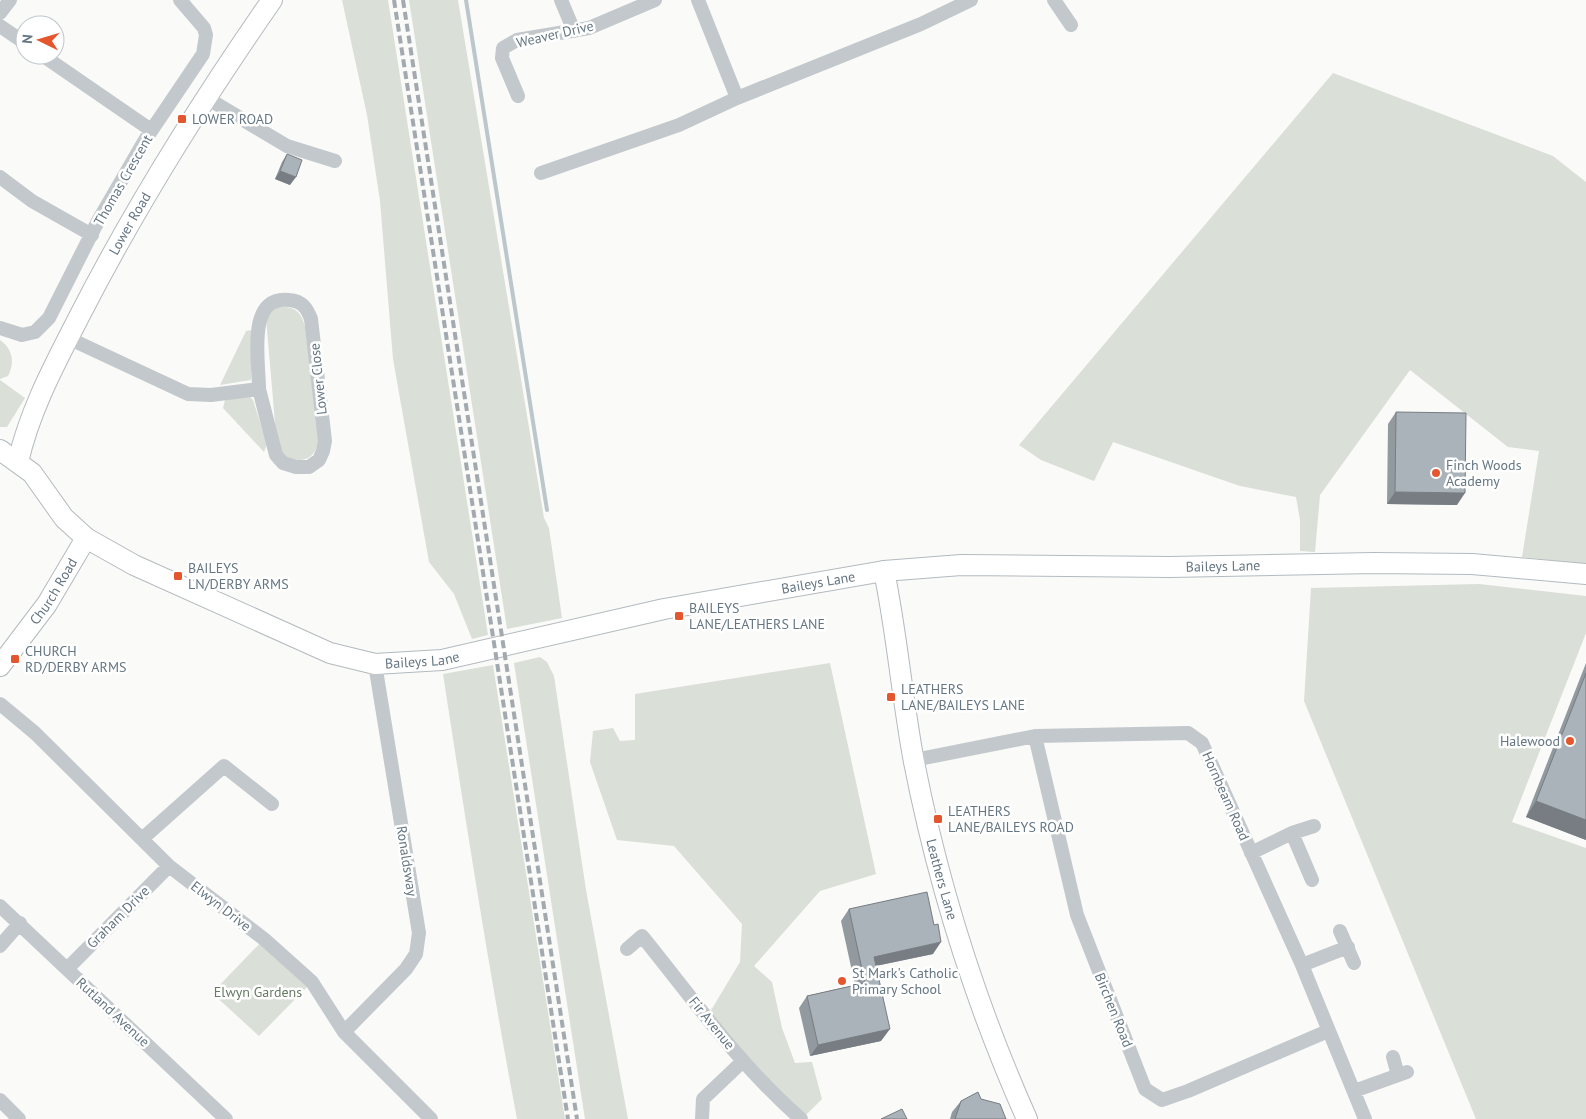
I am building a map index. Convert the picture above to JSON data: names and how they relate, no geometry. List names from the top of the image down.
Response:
{
  "streets": {
    "street": [
      "Weaver Drive",
      "Thomas Crescent",
      "Lower Road",
      "Lower Close",
      "Baileys Lane",
      "Church Road",
      "Hornbeam Road",
      "Ronaldsway",
      "Leathers Lane",
      "Elwyn Drive",
      "Graham Drive",
      "Birchen Road",
      "Rutland Avenue",
      "Fir Avenue"
    ]
  },
  "crossings": [
    ["Lower Road", "Baileys Lane"],
    ["Baileys Lane", "Church Road"],
    ["Baileys Lane", "Ronaldsway"],
    ["Baileys Lane", "Leathers Lane"],
    ["Hornbeam Road", "Leathers Lane"],
    ["Hornbeam Road", "Birchen Road"],
    ["Ronaldsway", "Elwyn Drive"],
    ["Elwyn Drive", "Graham Drive"],
    ["Graham Drive", "Rutland Avenue"]
  ],
  "parks": ["Elwyn Gardens"],
  "places": {
    "transit": [
      "LOWER ROAD",
      "BAILEYS LN/DERBY ARMS",
      "BAILEYS LANE/LEATHERS LANE",
      "CHURCH RD/DERBY ARMS",
      "LEATHERS LANE/BAILEYS LANE",
      "LEATHERS LANE/BAILEYS ROAD"
    ],
    "other": ["Finch Woods Academy", "Halewood", "St Mark's Catholic Primary School"]
  },
  "north": "left"
}
